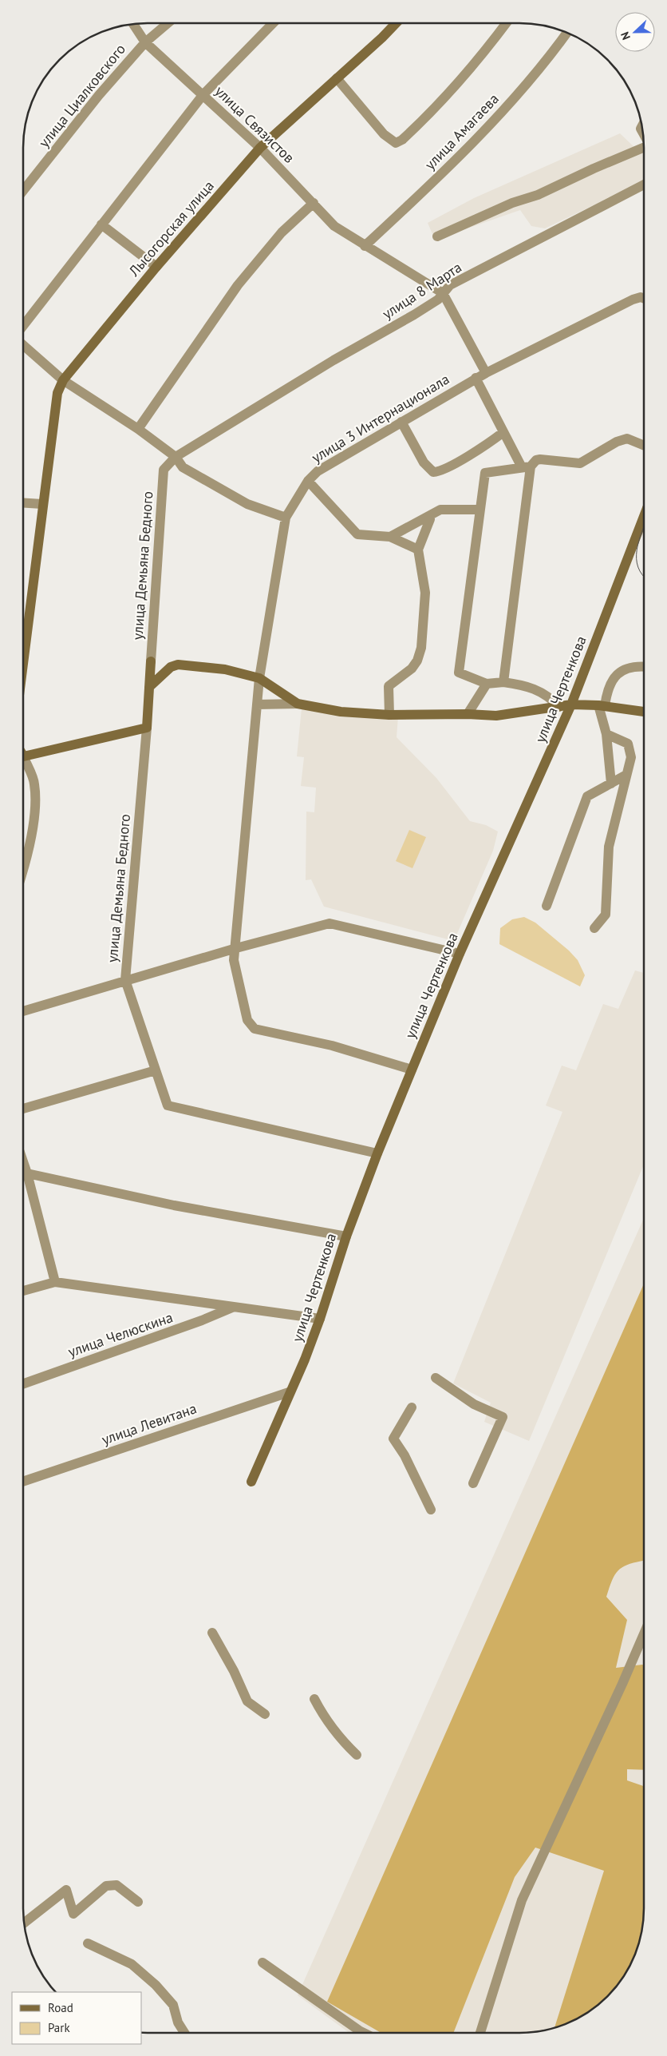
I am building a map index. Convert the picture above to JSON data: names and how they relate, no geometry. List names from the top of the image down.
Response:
{
  "streets": {
    "street": [
      "улица Циалковского",
      "улица Связистов",
      "улица Амагаева",
      "Лысогорская улица",
      "улица 8 Марта",
      "улица 3 Интернационала",
      "улица Демьяна Бедного",
      "улица Чертенкова",
      "улица Челюскина",
      "улица Левитана"
    ]
  },
  "crossings": [
    ["улица Циалковского", "улица Связистов"],
    ["улица Связистов", "улица Амагаева"],
    ["улица Связистов", "Лысогорская улица"],
    ["улица Связистов", "улица 8 Марта"],
    ["улица 8 Марта", "улица Демьяна Бедного"],
    ["улица Демьяна Бедного", "улица Чертенкова"],
    ["улица Чертенкова", "улица Левитана"]
  ],
  "legend": ["Road", "Park"],
  "north": "left"
}
